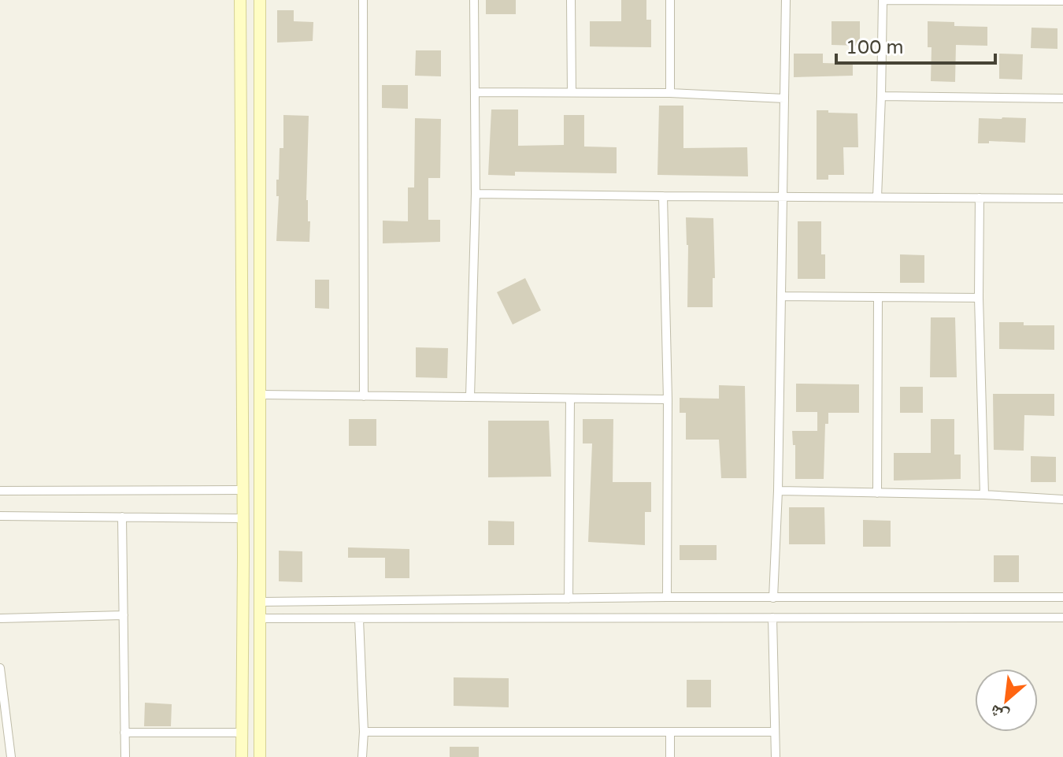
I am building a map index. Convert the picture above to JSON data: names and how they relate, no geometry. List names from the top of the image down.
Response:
{
  "scale_bar": "100 m",
  "north": "bottom left"
}
